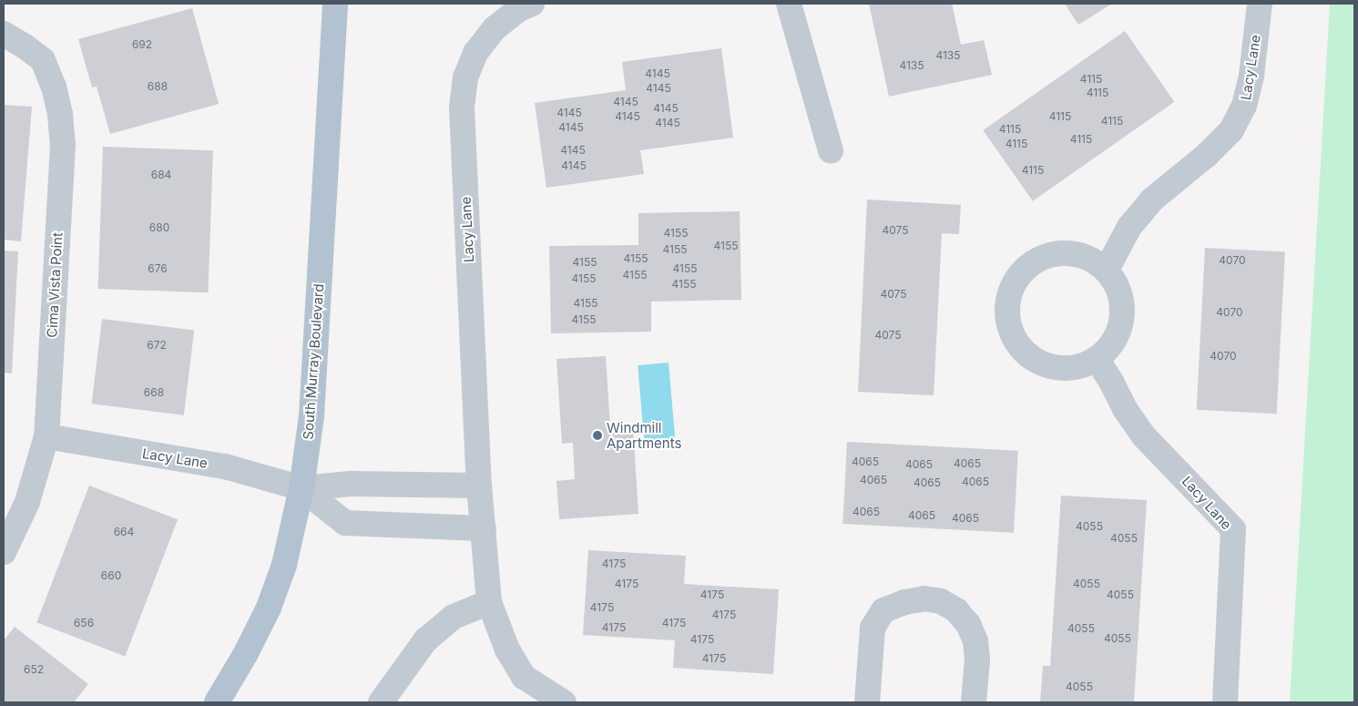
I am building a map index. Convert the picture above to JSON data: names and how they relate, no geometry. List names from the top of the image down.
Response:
{
  "streets": {
    "main road": ["South Murray Boulevard"],
    "street": ["Lacy Lane", "Cima Vista Point"]
  },
  "crossings": [
    ["Lacy Lane", "Cima Vista Point"],
    ["Lacy Lane", "South Murray Boulevard"]
  ],
  "places": ["Windmill Apartments"],
  "house_numbers": [
    "692",
    "4135",
    "4135",
    "4145",
    "4115",
    "688",
    "4145",
    "4115",
    "4145",
    "4145",
    "4145",
    "4145",
    "4115",
    "4115",
    "4145",
    "4145",
    "4115",
    "4115",
    "4115",
    "4145",
    "4145",
    "4115",
    "684",
    "680",
    "4075",
    "4155",
    "4155",
    "4155",
    "4155",
    "4070",
    "4155",
    "676",
    "4155",
    "4155",
    "4155",
    "4155",
    "4075",
    "4155",
    "4070",
    "4155",
    "4075",
    "672",
    "4070",
    "668",
    "4065",
    "4065",
    "4065",
    "4065",
    "4065",
    "4065",
    "4065",
    "4065",
    "4065",
    "4055",
    "664",
    "4055",
    "4175",
    "660",
    "4175",
    "4055",
    "4175",
    "4055",
    "4175",
    "4175",
    "656",
    "4175",
    "4175",
    "4055",
    "4055",
    "4175",
    "4175",
    "652",
    "4055"
  ]
}
